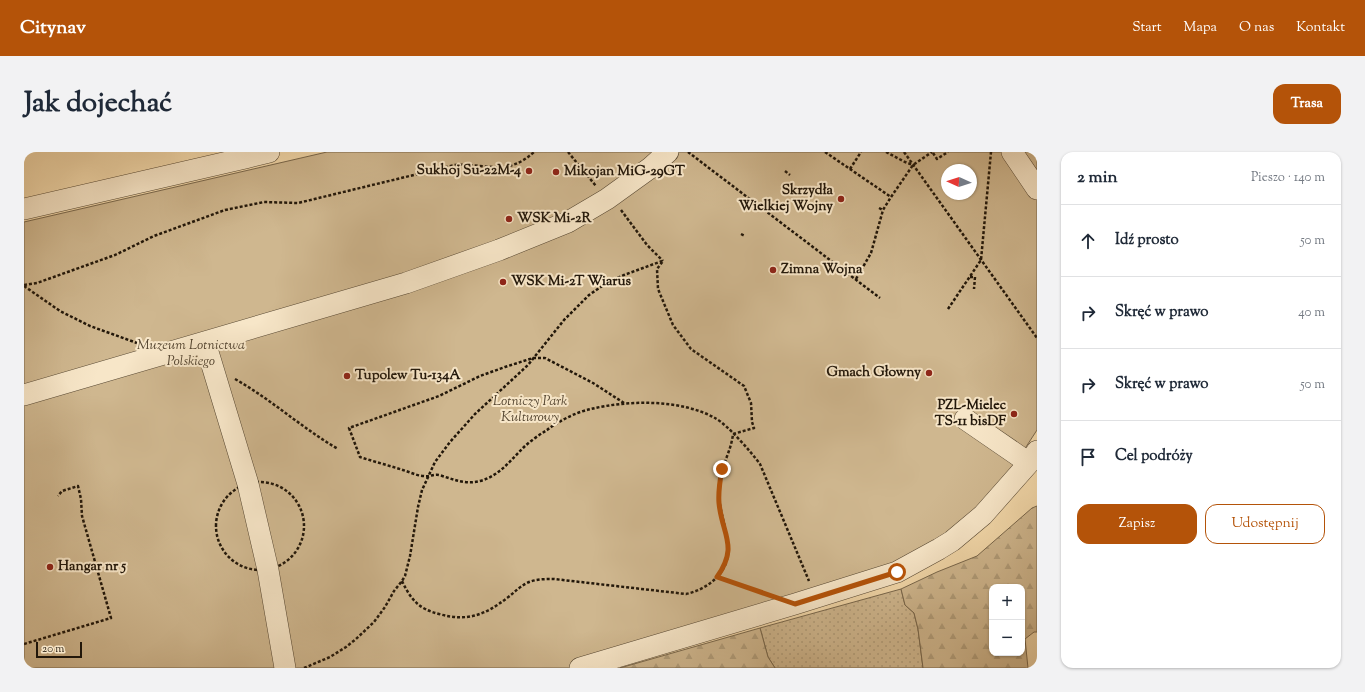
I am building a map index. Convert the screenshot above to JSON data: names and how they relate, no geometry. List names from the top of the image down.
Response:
{
  "parks": ["Muzeum Lotnictwa Polskiego", "Lotniczy Park Kulturowy"],
  "places": [
    "Sukhoj Su-22M-4",
    "Mikojan MiG-29GT",
    "Skrzydła Wielkiej Wojny",
    "WSK Mi-2R",
    "Zimna Wojna",
    "WSK Mi-2T Wiarus",
    "Gmach Głowny",
    "Tupolew Tu-134A",
    "PZL-Mielec TS-11 bisDF",
    "Hangar nr 5"
  ],
  "scale_bar": "20 m",
  "north": "left",
  "page": {
    "header": "Citynav",
    "nav": [
      "Start",
      "Mapa",
      "O nas",
      "Kontakt"
    ],
    "title": "Jak dojechać",
    "buttons": [
      "Trasa",
      ["Zapisz", "Udostępnij"]
    ],
    "heading": ["2 min", "Pieszo · 140 m"],
    "list": [
      ["Idź prosto", "50 m"],
      ["Skręć w prawo", "40 m"],
      ["Skręć w prawo", "50 m"],
      "Cel podróży"
    ],
    "map_buttons": ["+", "−"],
    "scale": "20 m"
  }
}
